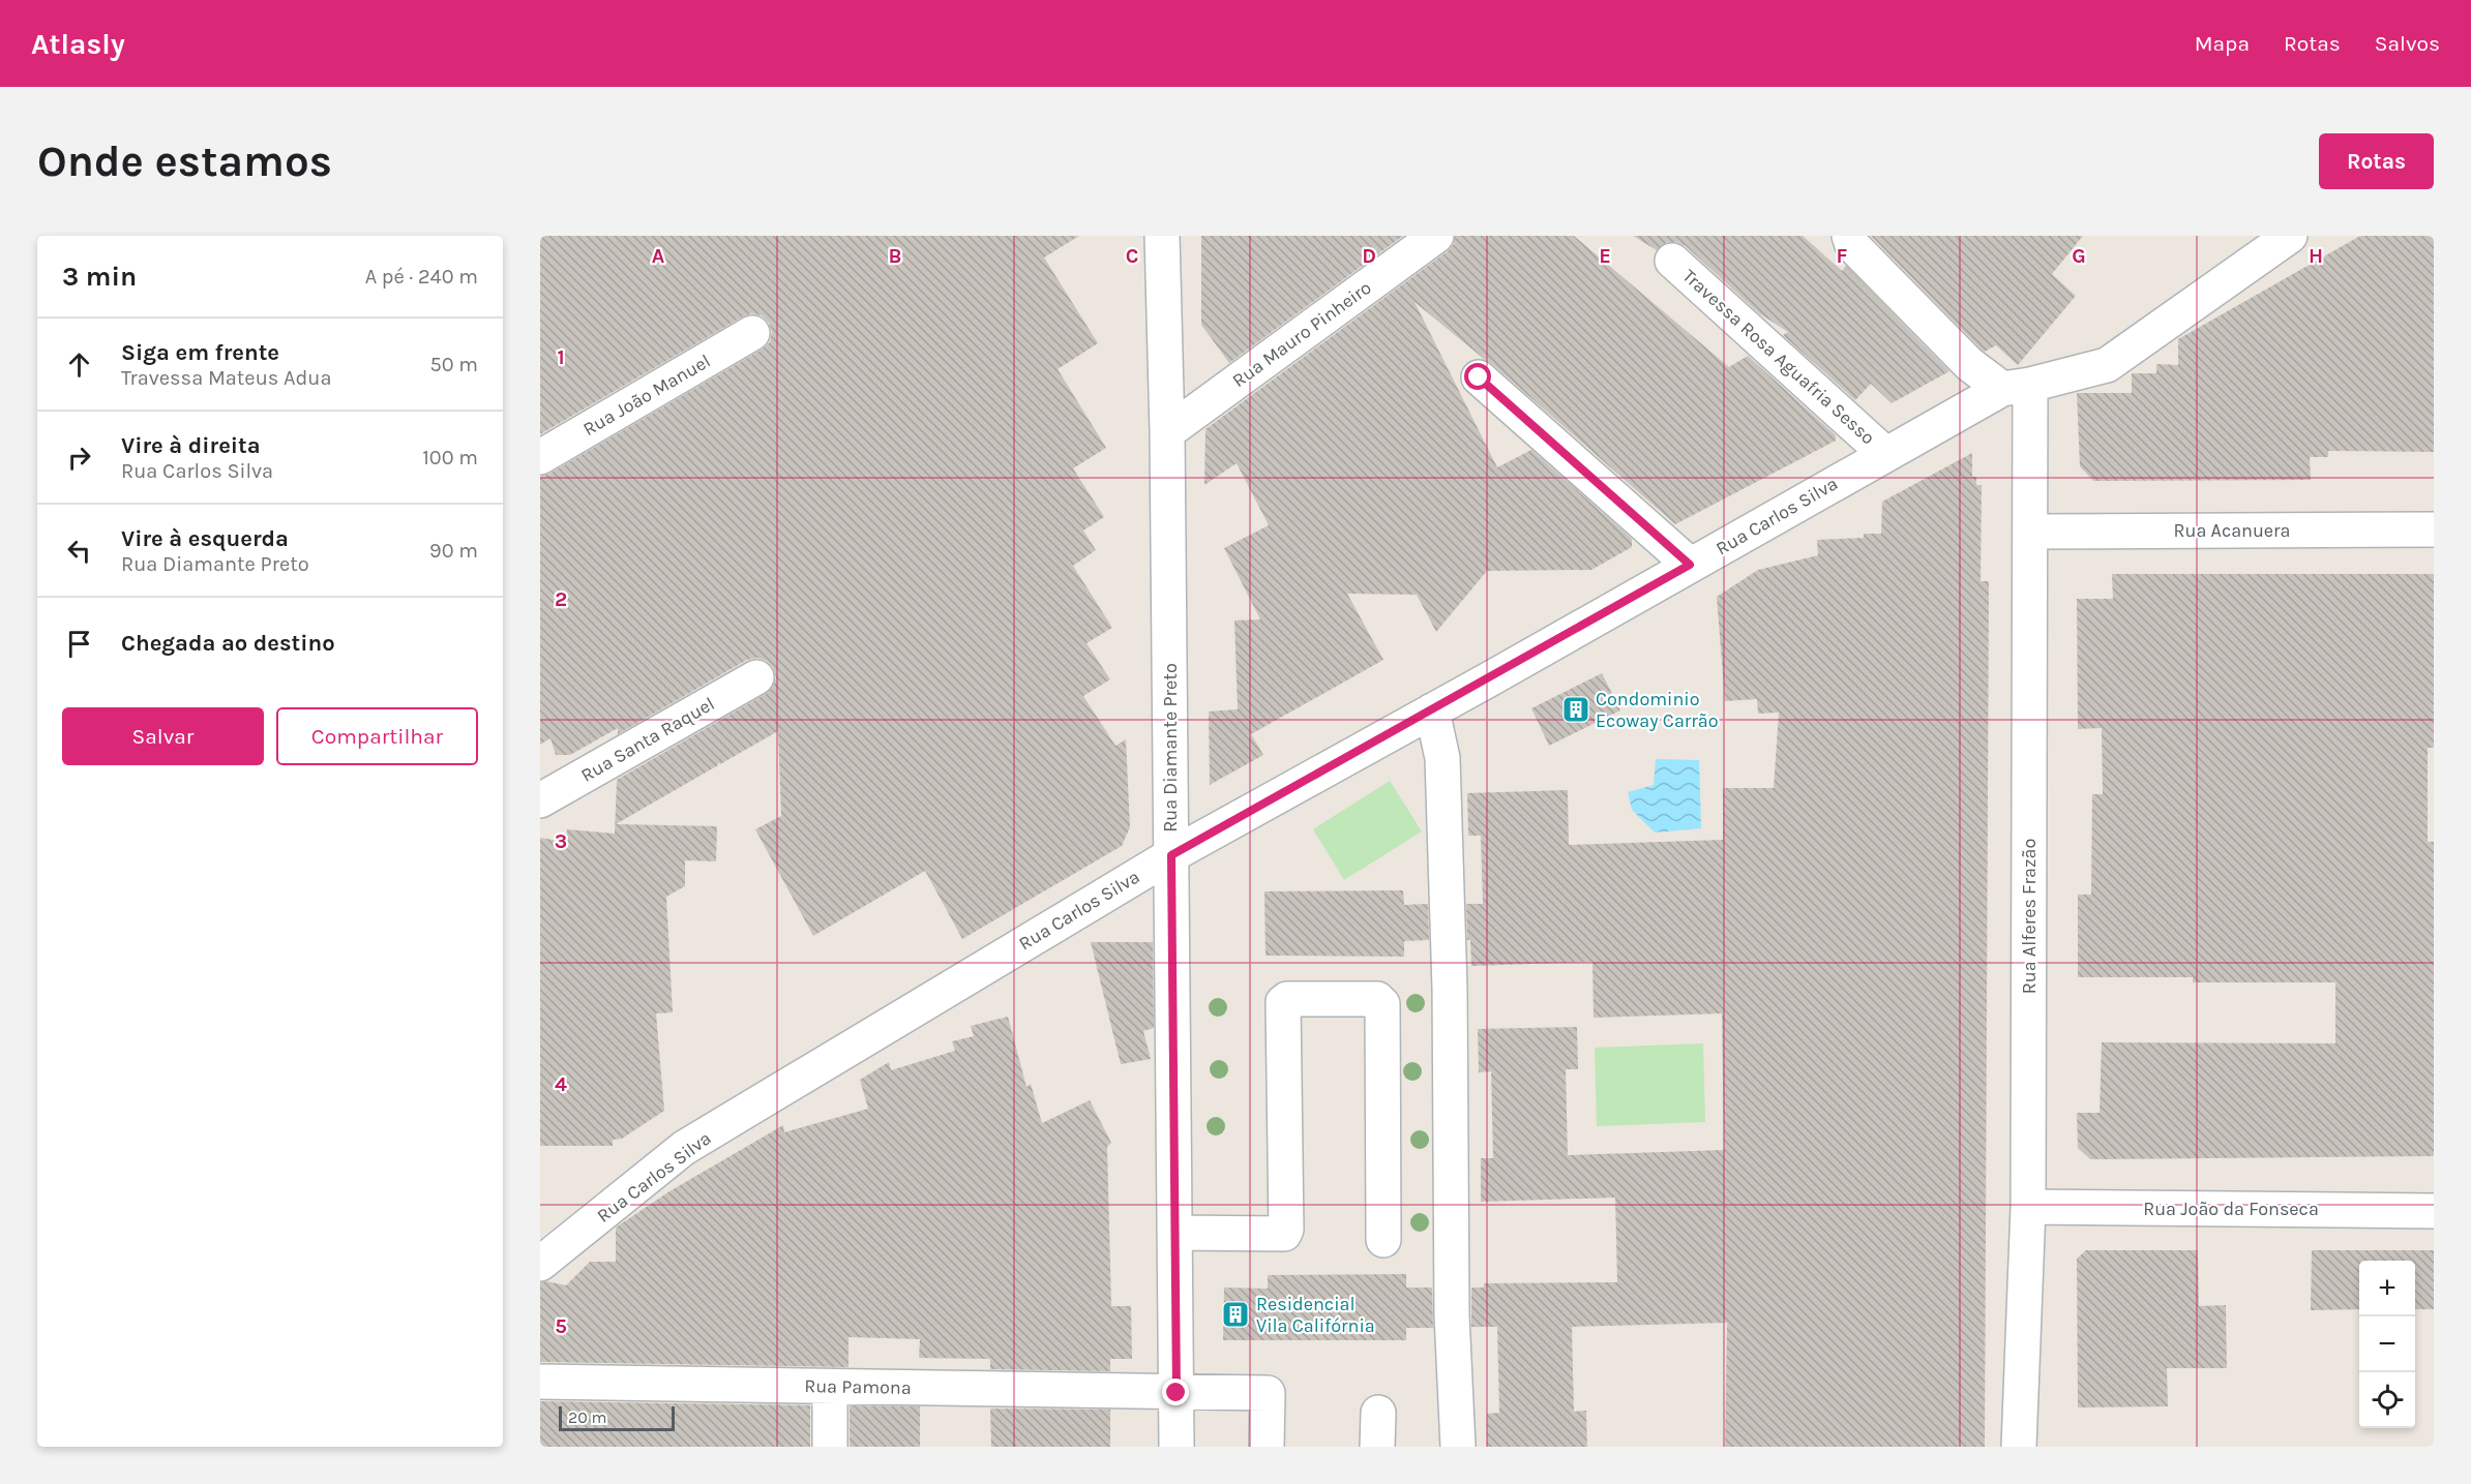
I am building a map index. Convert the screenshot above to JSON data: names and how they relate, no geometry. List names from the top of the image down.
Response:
{
  "streets": {
    "street": [
      "Rua Mauro Pinheiro",
      "Travessa Rosa Aguafria Sesso",
      "Rua João Manuel",
      "Rua Carlos Silva",
      "Rua Acanuera",
      "Rua Santa Raquel",
      "Rua Diamante Preto",
      "Rua Alferes Frazão",
      "Rua João da Fonseca",
      "Rua Pamona"
    ]
  },
  "crossings": [
    ["Rua Mauro Pinheiro", "Rua Diamante Preto"],
    ["Travessa Rosa Aguafria Sesso", "Rua Carlos Silva"],
    ["Rua Carlos Silva", "Rua Diamante Preto"],
    ["Rua Carlos Silva", "Rua Alferes Frazão"],
    ["Rua Acanuera", "Rua Alferes Frazão"],
    ["Rua Diamante Preto", "Rua Pamona"],
    ["Rua Alferes Frazão", "Rua João da Fonseca"]
  ],
  "places": {
    "building": ["Condominio Ecoway Carrão", "Residencial Vila Califórnia"]
  },
  "scale_bar": "20 m",
  "page": {
    "header": "Atlasly",
    "nav": ["Mapa", "Rotas", "Salvos"],
    "buttons": [
      "Rotas",
      ["Salvar", "Compartilhar"]
    ],
    "title": "Onde estamos",
    "heading": ["3 min", "A pé · 240 m"],
    "list": [
      ["Siga em frente", "Travessa Mateus Adua", "50 m"],
      ["Vire à direita", "Rua Carlos Silva", "100 m"],
      ["Vire à esquerda", "Rua Diamante Preto", "90 m"],
      "Chegada ao destino"
    ],
    "map_buttons": ["+", "−"],
    "scale": "20 m"
  },
  "grid": {
    "columns": [
      "A",
      "B",
      "C",
      "D",
      "E",
      "F",
      "G",
      "H"
    ],
    "rows": [
      "1",
      "2",
      "3",
      "4",
      "5"
    ]
  }
}
